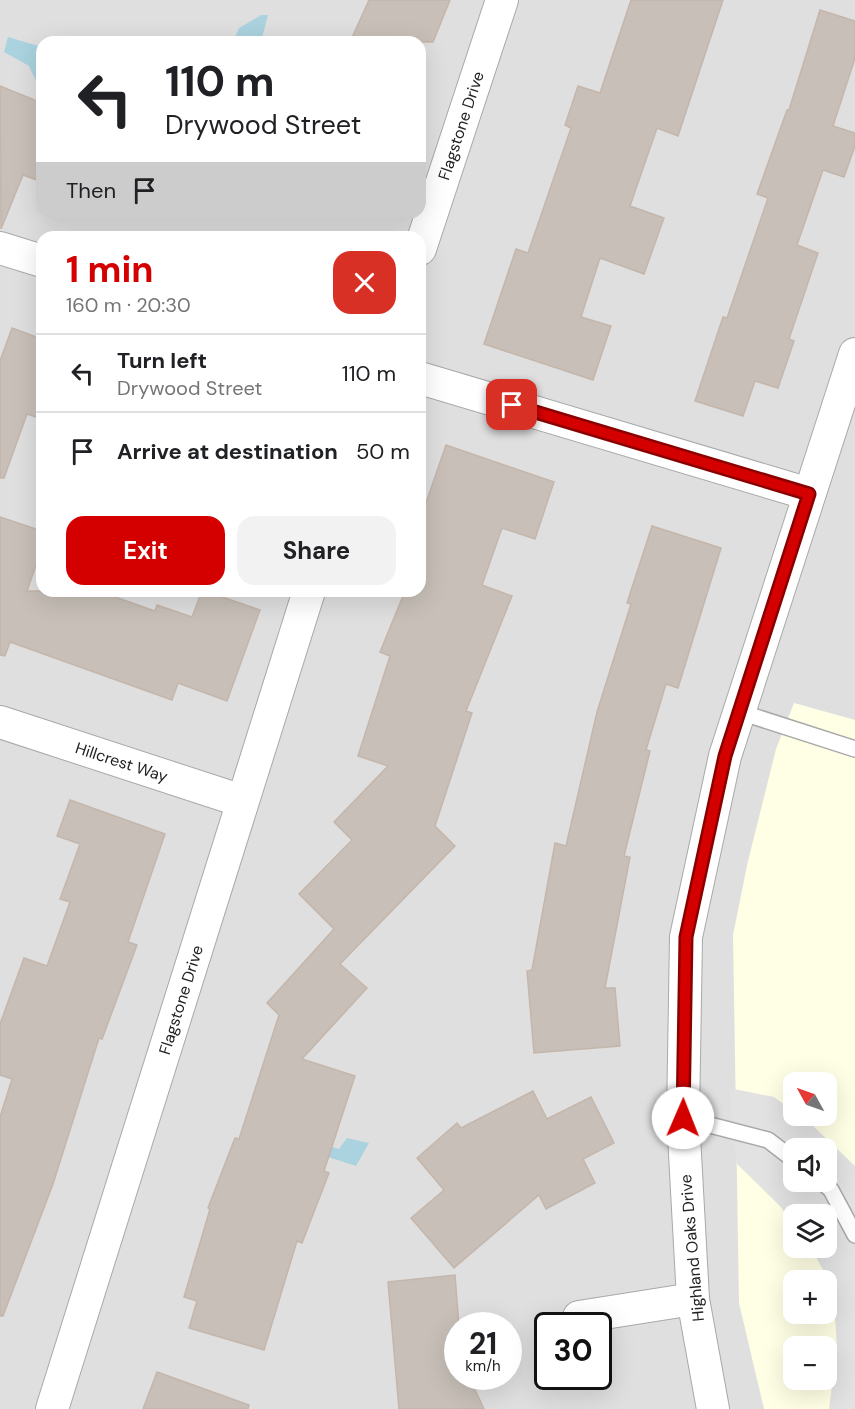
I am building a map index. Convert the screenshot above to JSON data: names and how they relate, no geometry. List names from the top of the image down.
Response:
{
  "streets": {
    "street": ["Flagstone Drive", "Hillcrest Way", "Highland Oaks Drive"]
  },
  "crossings": [
    ["Flagstone Drive", "Hillcrest Way"]
  ],
  "north": "top left",
  "page": {
    "turn": ["110 m", "Drywood Street"],
    "then": "Then",
    "heading": ["1 min", "160 m · 20:30"],
    "list": [
      {
        "name": "Turn left",
        "note": "Drywood Street",
        "value": "110 m"
      },
      {
        "name": "Arrive at destination",
        "value": "50 m"
      }
    ],
    "buttons": ["Exit", "Share"],
    "map_buttons": ["+", "−"],
    "speed": "21 km/h",
    "limit": "30"
  }
}
